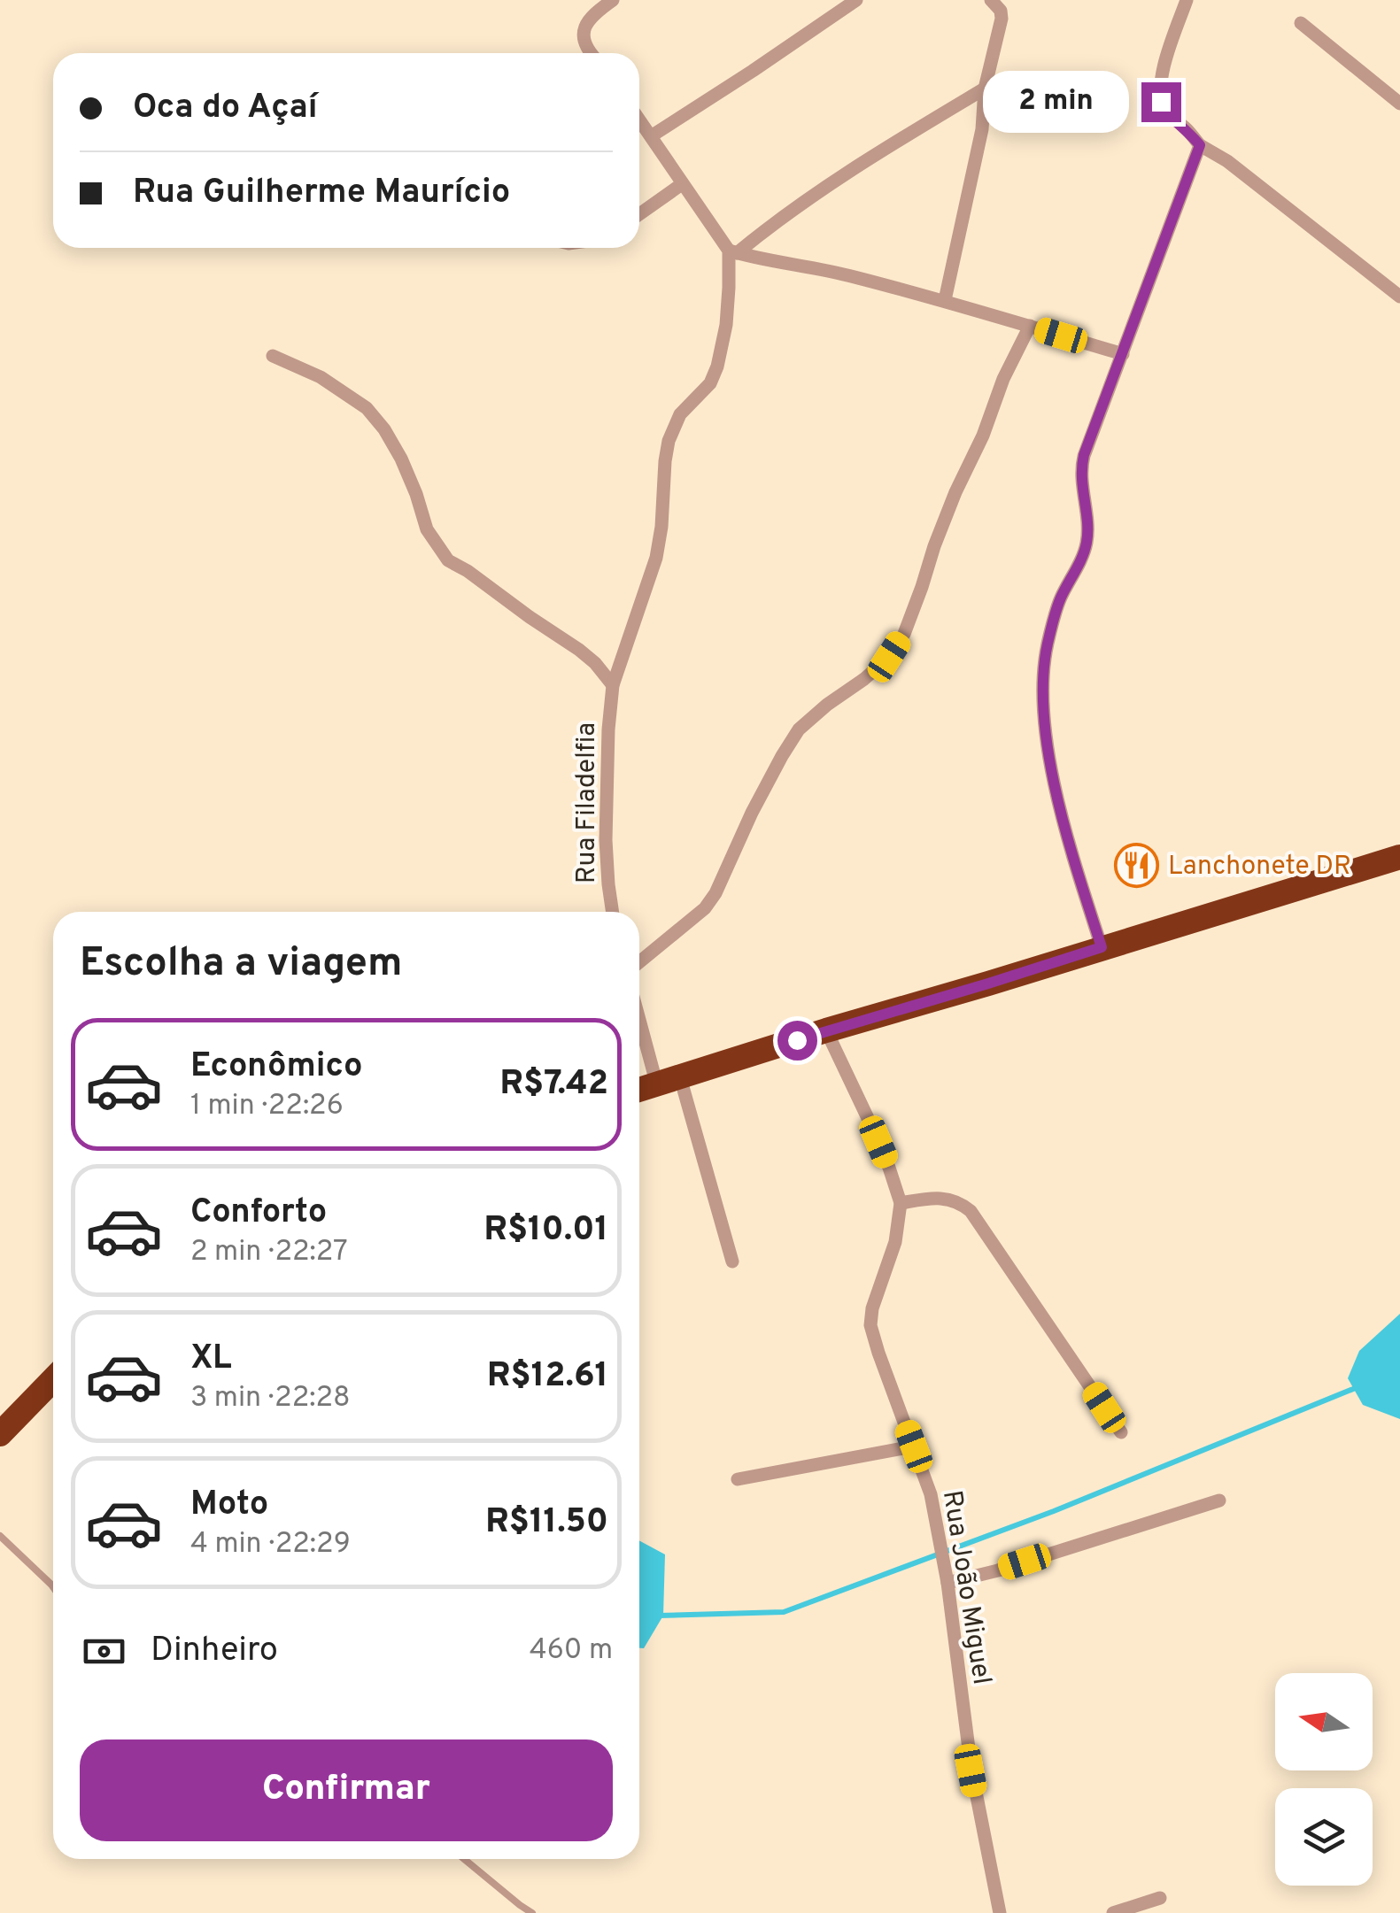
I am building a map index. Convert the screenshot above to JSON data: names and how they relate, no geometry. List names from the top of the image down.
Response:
{
  "streets": {
    "street": ["Rua Filadelfia", "Rua João Miguel"]
  },
  "places": {
    "restaurant": ["Lanchonete DR"]
  },
  "north": "left",
  "page": {
    "banner": ["Oca do Açaí", "Rua Guilherme Maurício"],
    "bubble": "2 min",
    "heading": "Escolha a viagem",
    "list": [
      {
        "name": "Econômico",
        "note": "1 min · 22:26",
        "value": "R$7.42"
      },
      {
        "name": "Conforto",
        "note": "2 min · 22:27",
        "value": "R$10.01"
      },
      {
        "name": "XL",
        "note": "3 min · 22:28",
        "value": "R$12.61"
      },
      {
        "name": "Moto",
        "note": "4 min · 22:29",
        "value": "R$11.50"
      }
    ],
    "pay": ["Dinheiro", "460 m"],
    "buttons": "Confirmar"
  }
}
